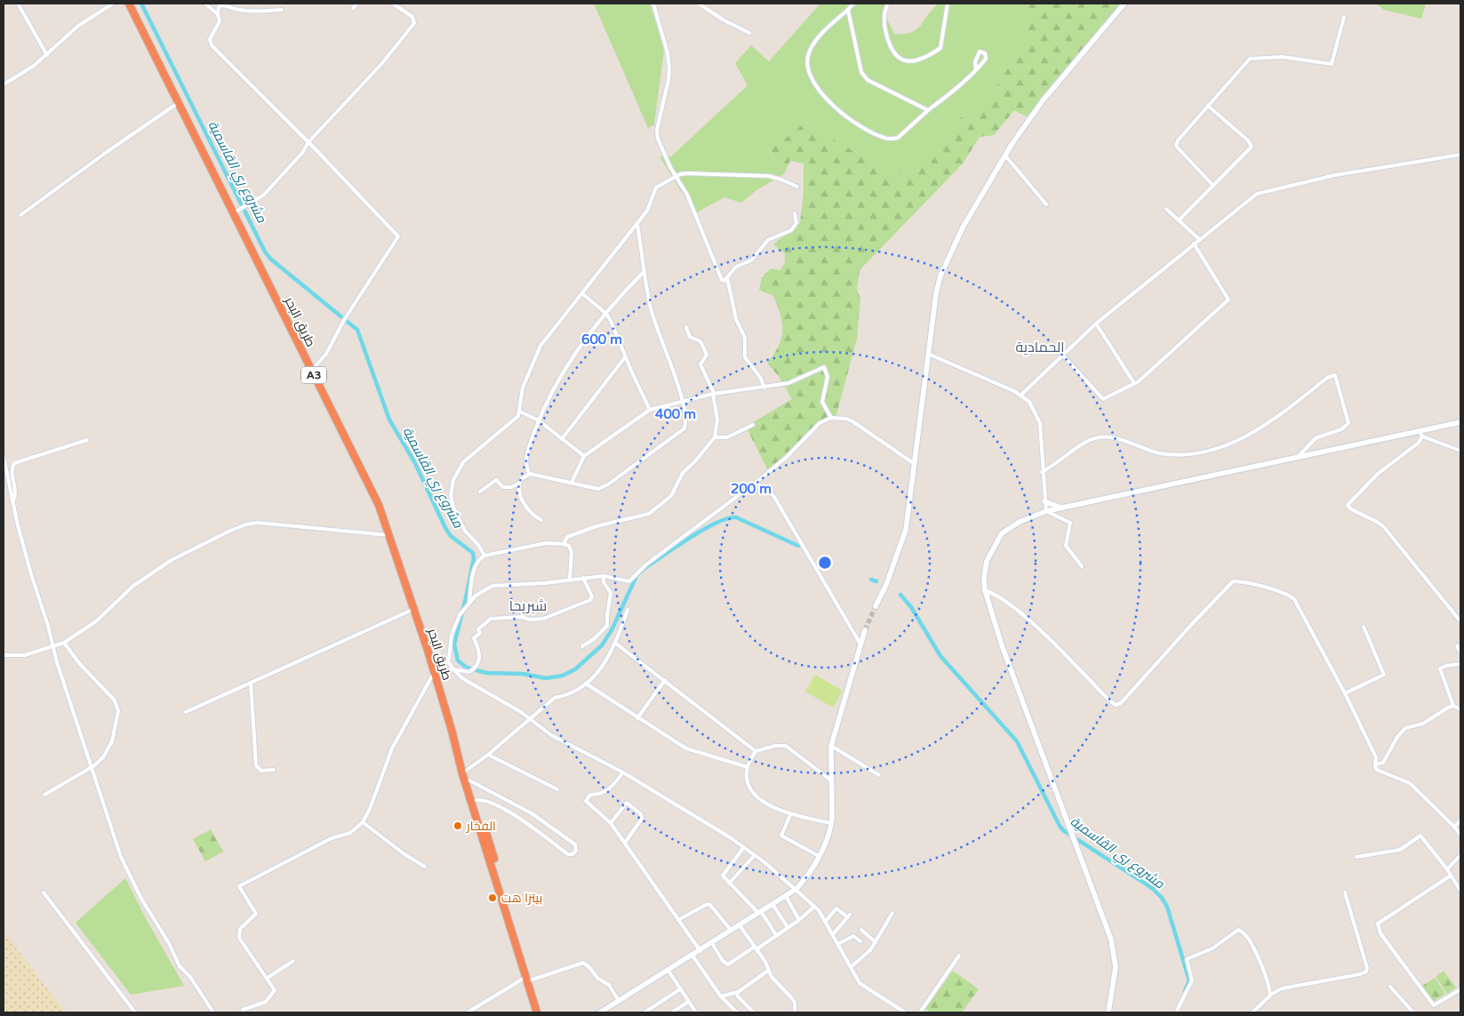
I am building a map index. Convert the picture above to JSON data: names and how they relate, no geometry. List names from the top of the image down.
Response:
{
  "streets": {
    "highway": ["طريق البحر", "A3"]
  },
  "districts": ["الحمادية", "شبريحا"],
  "water": ["مشروع ري القاسمية"],
  "places": ["الفخار", "بيتزا هت"],
  "rings": ["600 m", "400 m", "200 m"]
}
